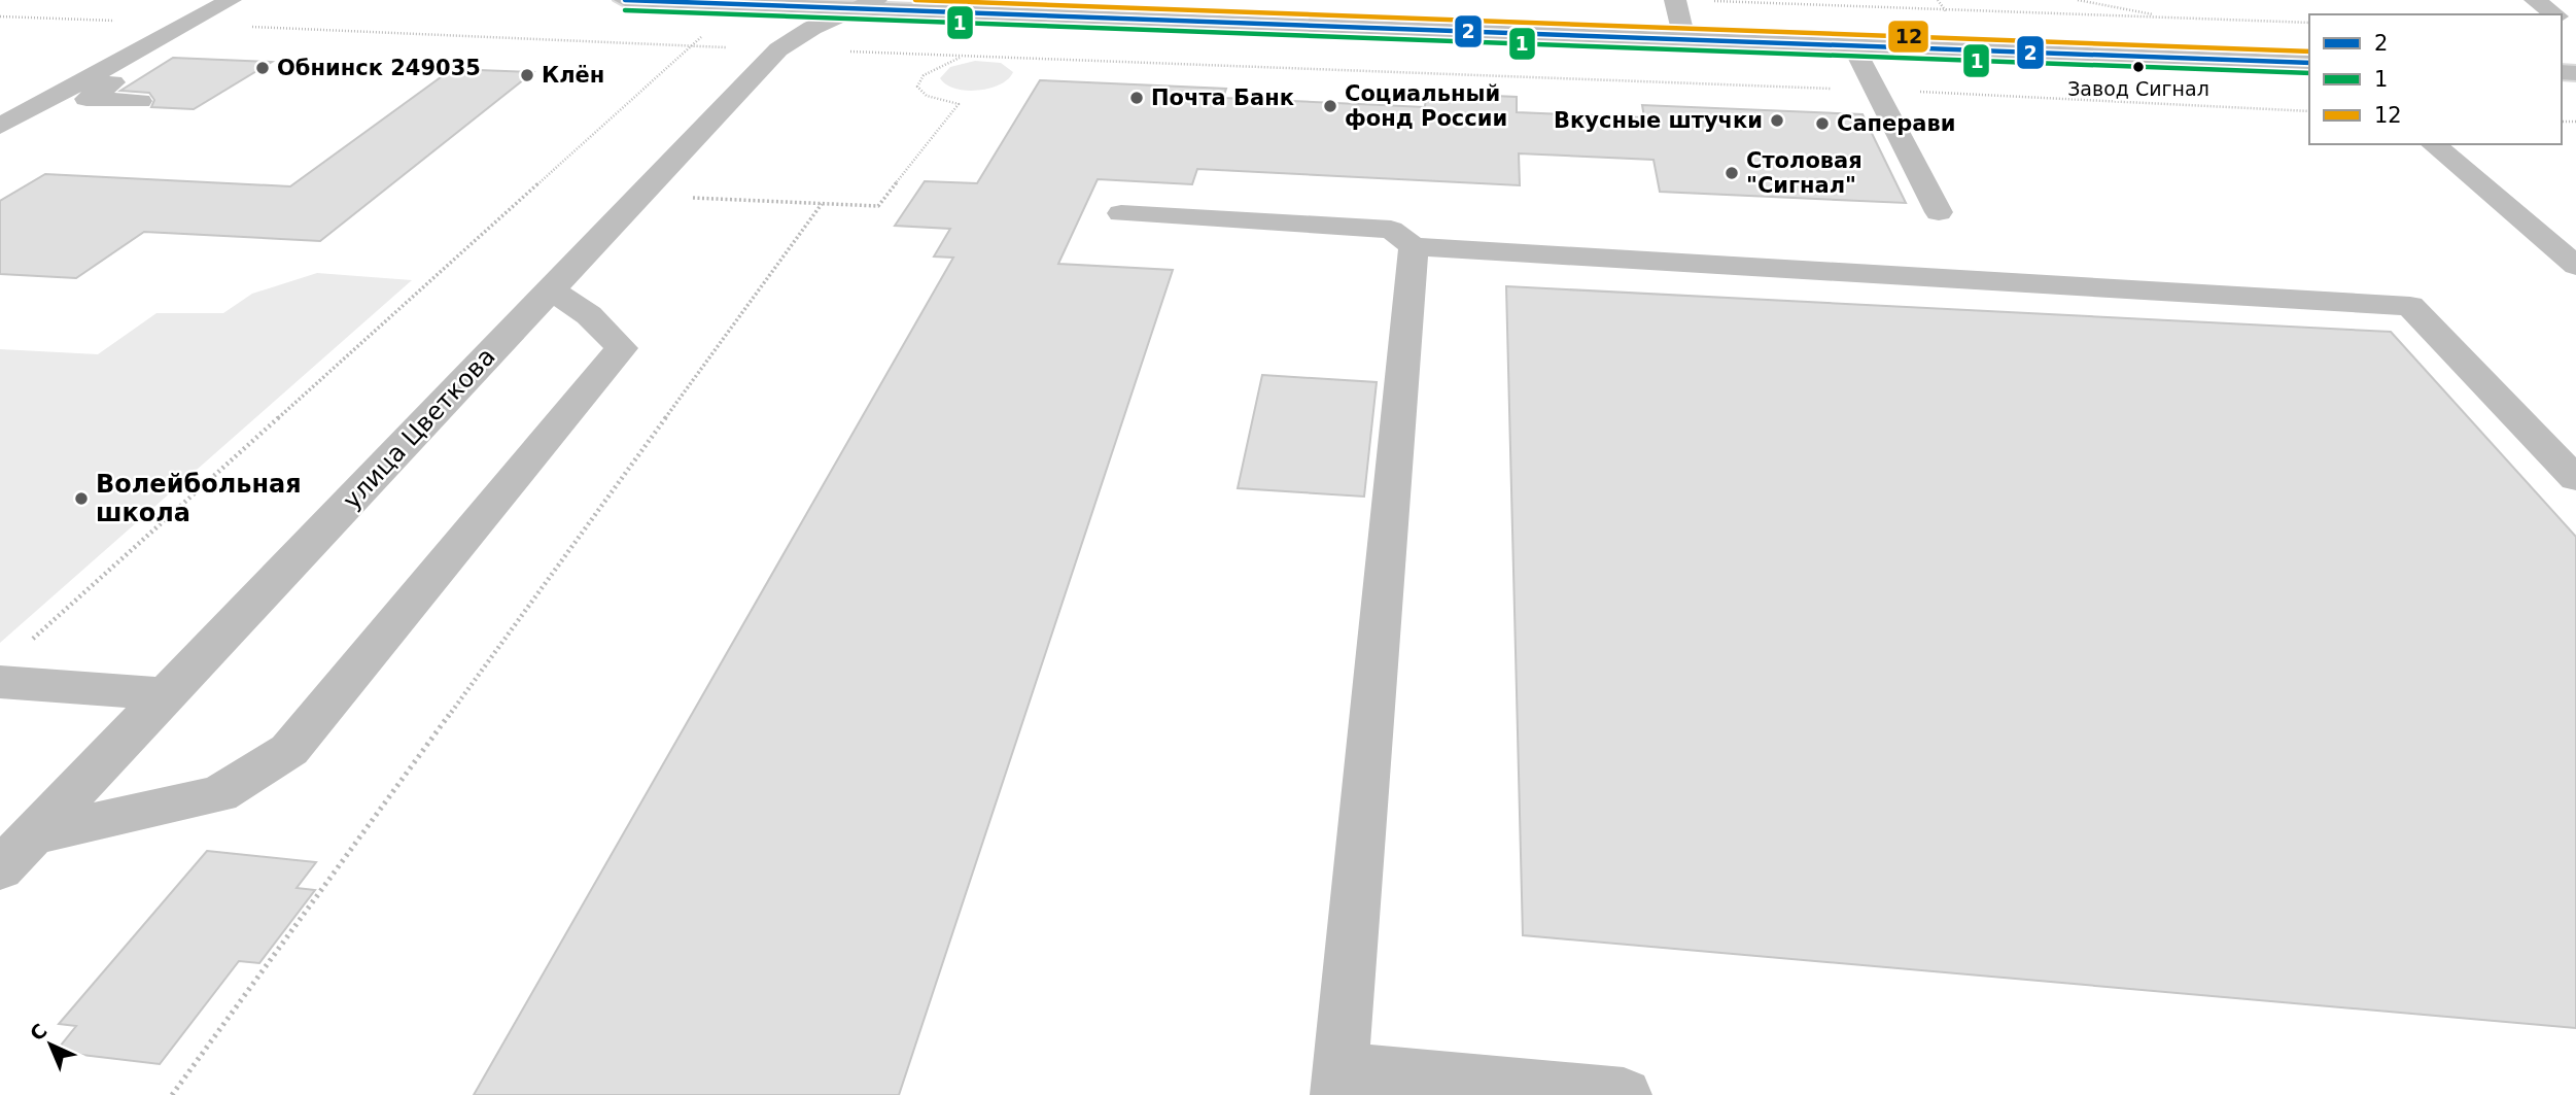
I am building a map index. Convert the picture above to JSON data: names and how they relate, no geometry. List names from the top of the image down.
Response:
{
  "streets": {
    "main road": ["улица Цветкова"]
  },
  "places": [
    "Завод Сигнал",
    "Обнинск 249035",
    "Клён",
    "Почта Банк",
    "Социальный фонд России",
    "Вкусные штучки",
    "Саперави",
    "Столовая \"Сигнал\"",
    "Волейбольная школа"
  ],
  "lines": ["transit line 2", "transit line 12", "transit line 1"],
  "legend": ["2", "1", "12"],
  "north": "top left"
}
